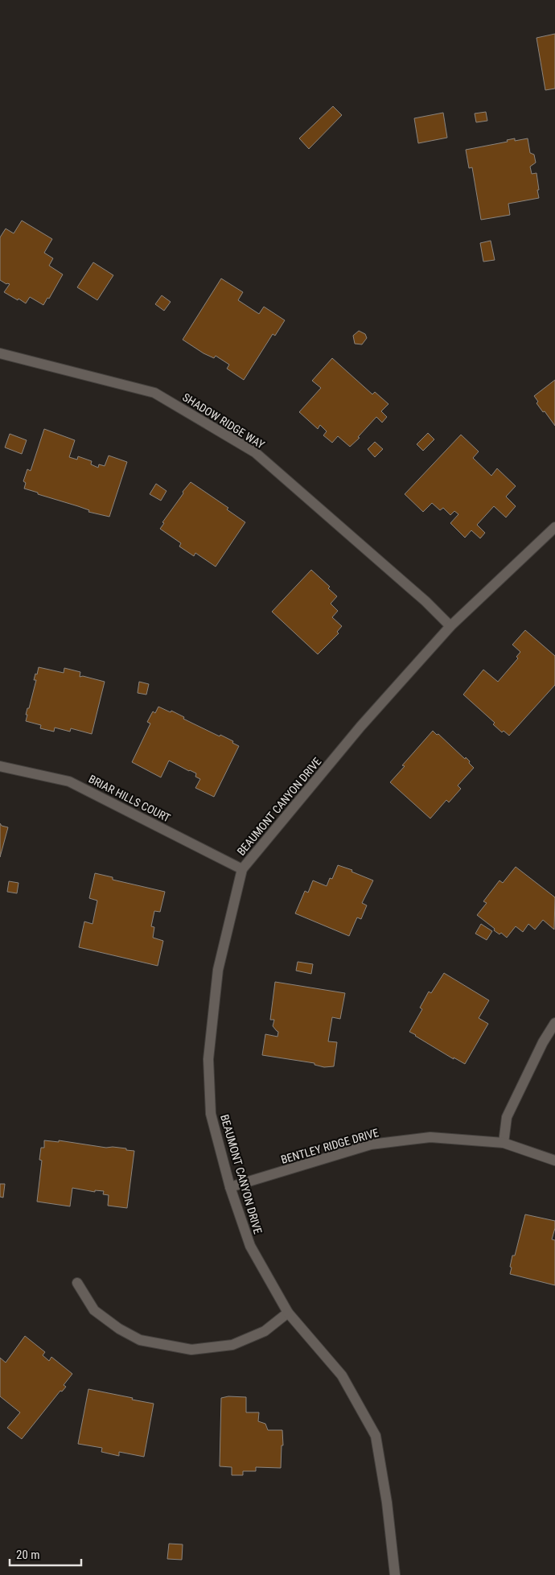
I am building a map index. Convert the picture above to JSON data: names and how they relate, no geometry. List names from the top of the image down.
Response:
{
  "streets": {
    "street": [
      "SHADOW RIDGE WAY",
      "BRIAR HILLS COURT",
      "BEAUMONT CANYON DRIVE",
      "BENTLEY RIDGE DRIVE"
    ]
  },
  "crossings": [
    ["SHADOW RIDGE WAY", "BEAUMONT CANYON DRIVE"],
    ["BRIAR HILLS COURT", "BEAUMONT CANYON DRIVE"],
    ["BEAUMONT CANYON DRIVE", "BENTLEY RIDGE DRIVE"]
  ],
  "scale_bar": "20 m"
}
